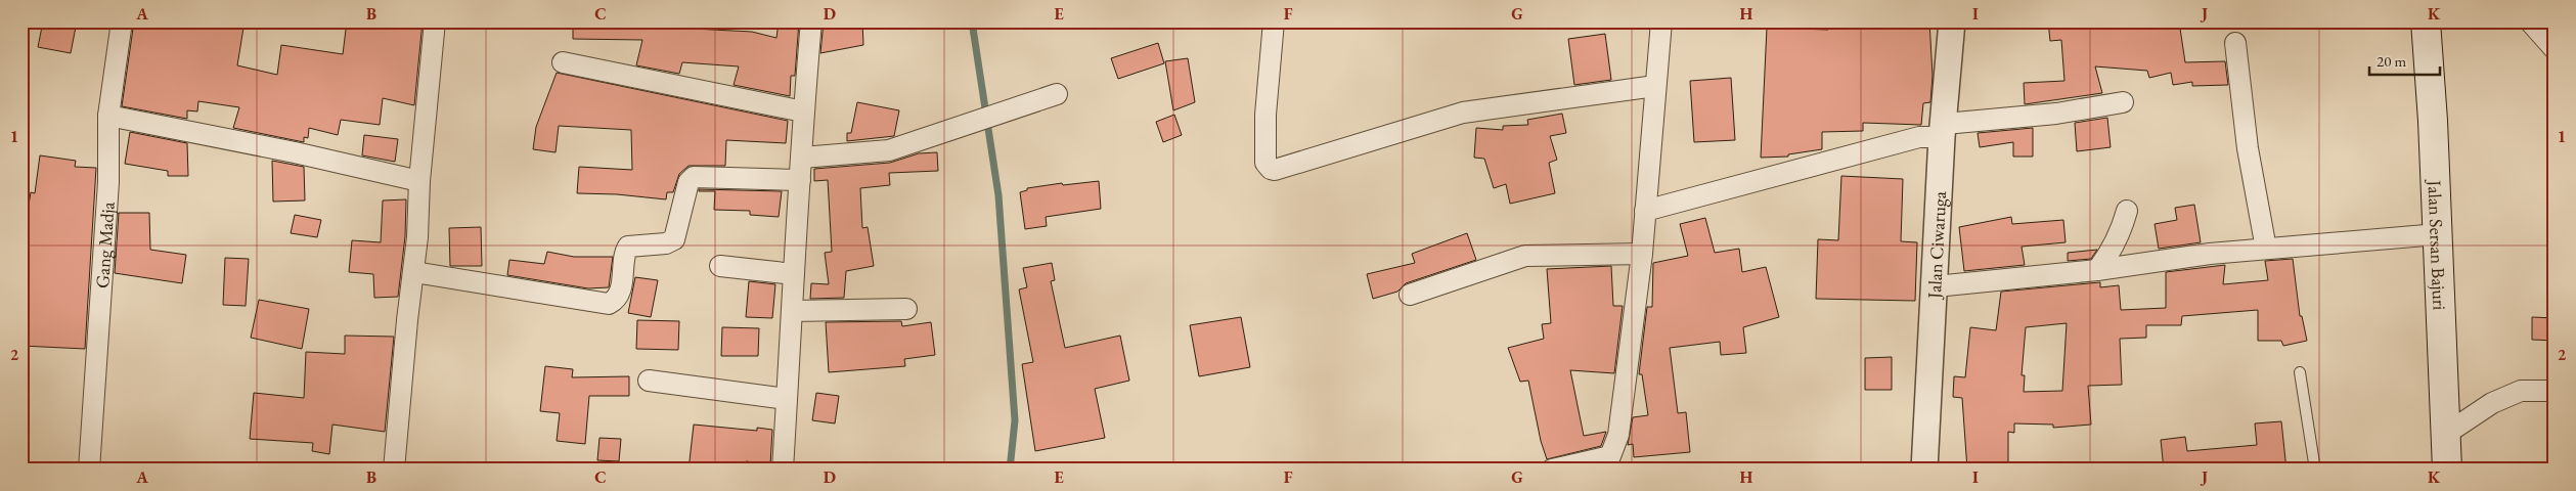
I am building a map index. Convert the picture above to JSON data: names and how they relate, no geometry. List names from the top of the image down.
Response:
{
  "streets": {
    "main road": ["Jalan Sersan Bajuri"],
    "street": ["Gang Madja", "Jalan Ciwaruga"]
  },
  "scale_bar": "20 m",
  "grid": {
    "columns": [
      "A",
      "B",
      "C",
      "D",
      "E",
      "F",
      "G",
      "H",
      "I",
      "J",
      "K"
    ],
    "rows": ["1", "2"]
  }
}
